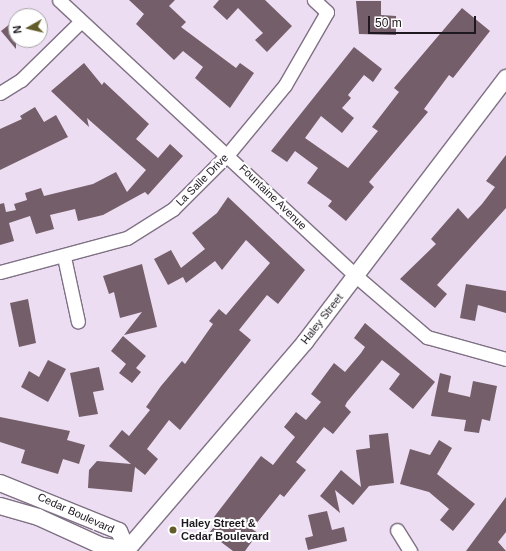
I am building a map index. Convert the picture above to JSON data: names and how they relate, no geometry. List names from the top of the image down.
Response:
{
  "streets": {
    "street": [
      "La Salle Drive",
      "Fountaine Avenue",
      "Haley Street",
      "Cedar Boulevard"
    ]
  },
  "crossings": [
    ["La Salle Drive", "Fountaine Avenue"],
    ["Fountaine Avenue", "Haley Street"],
    ["Haley Street", "Cedar Boulevard"]
  ],
  "places": ["Haley Street & Cedar Boulevard"],
  "scale_bar": "50 m",
  "north": "left"
}
